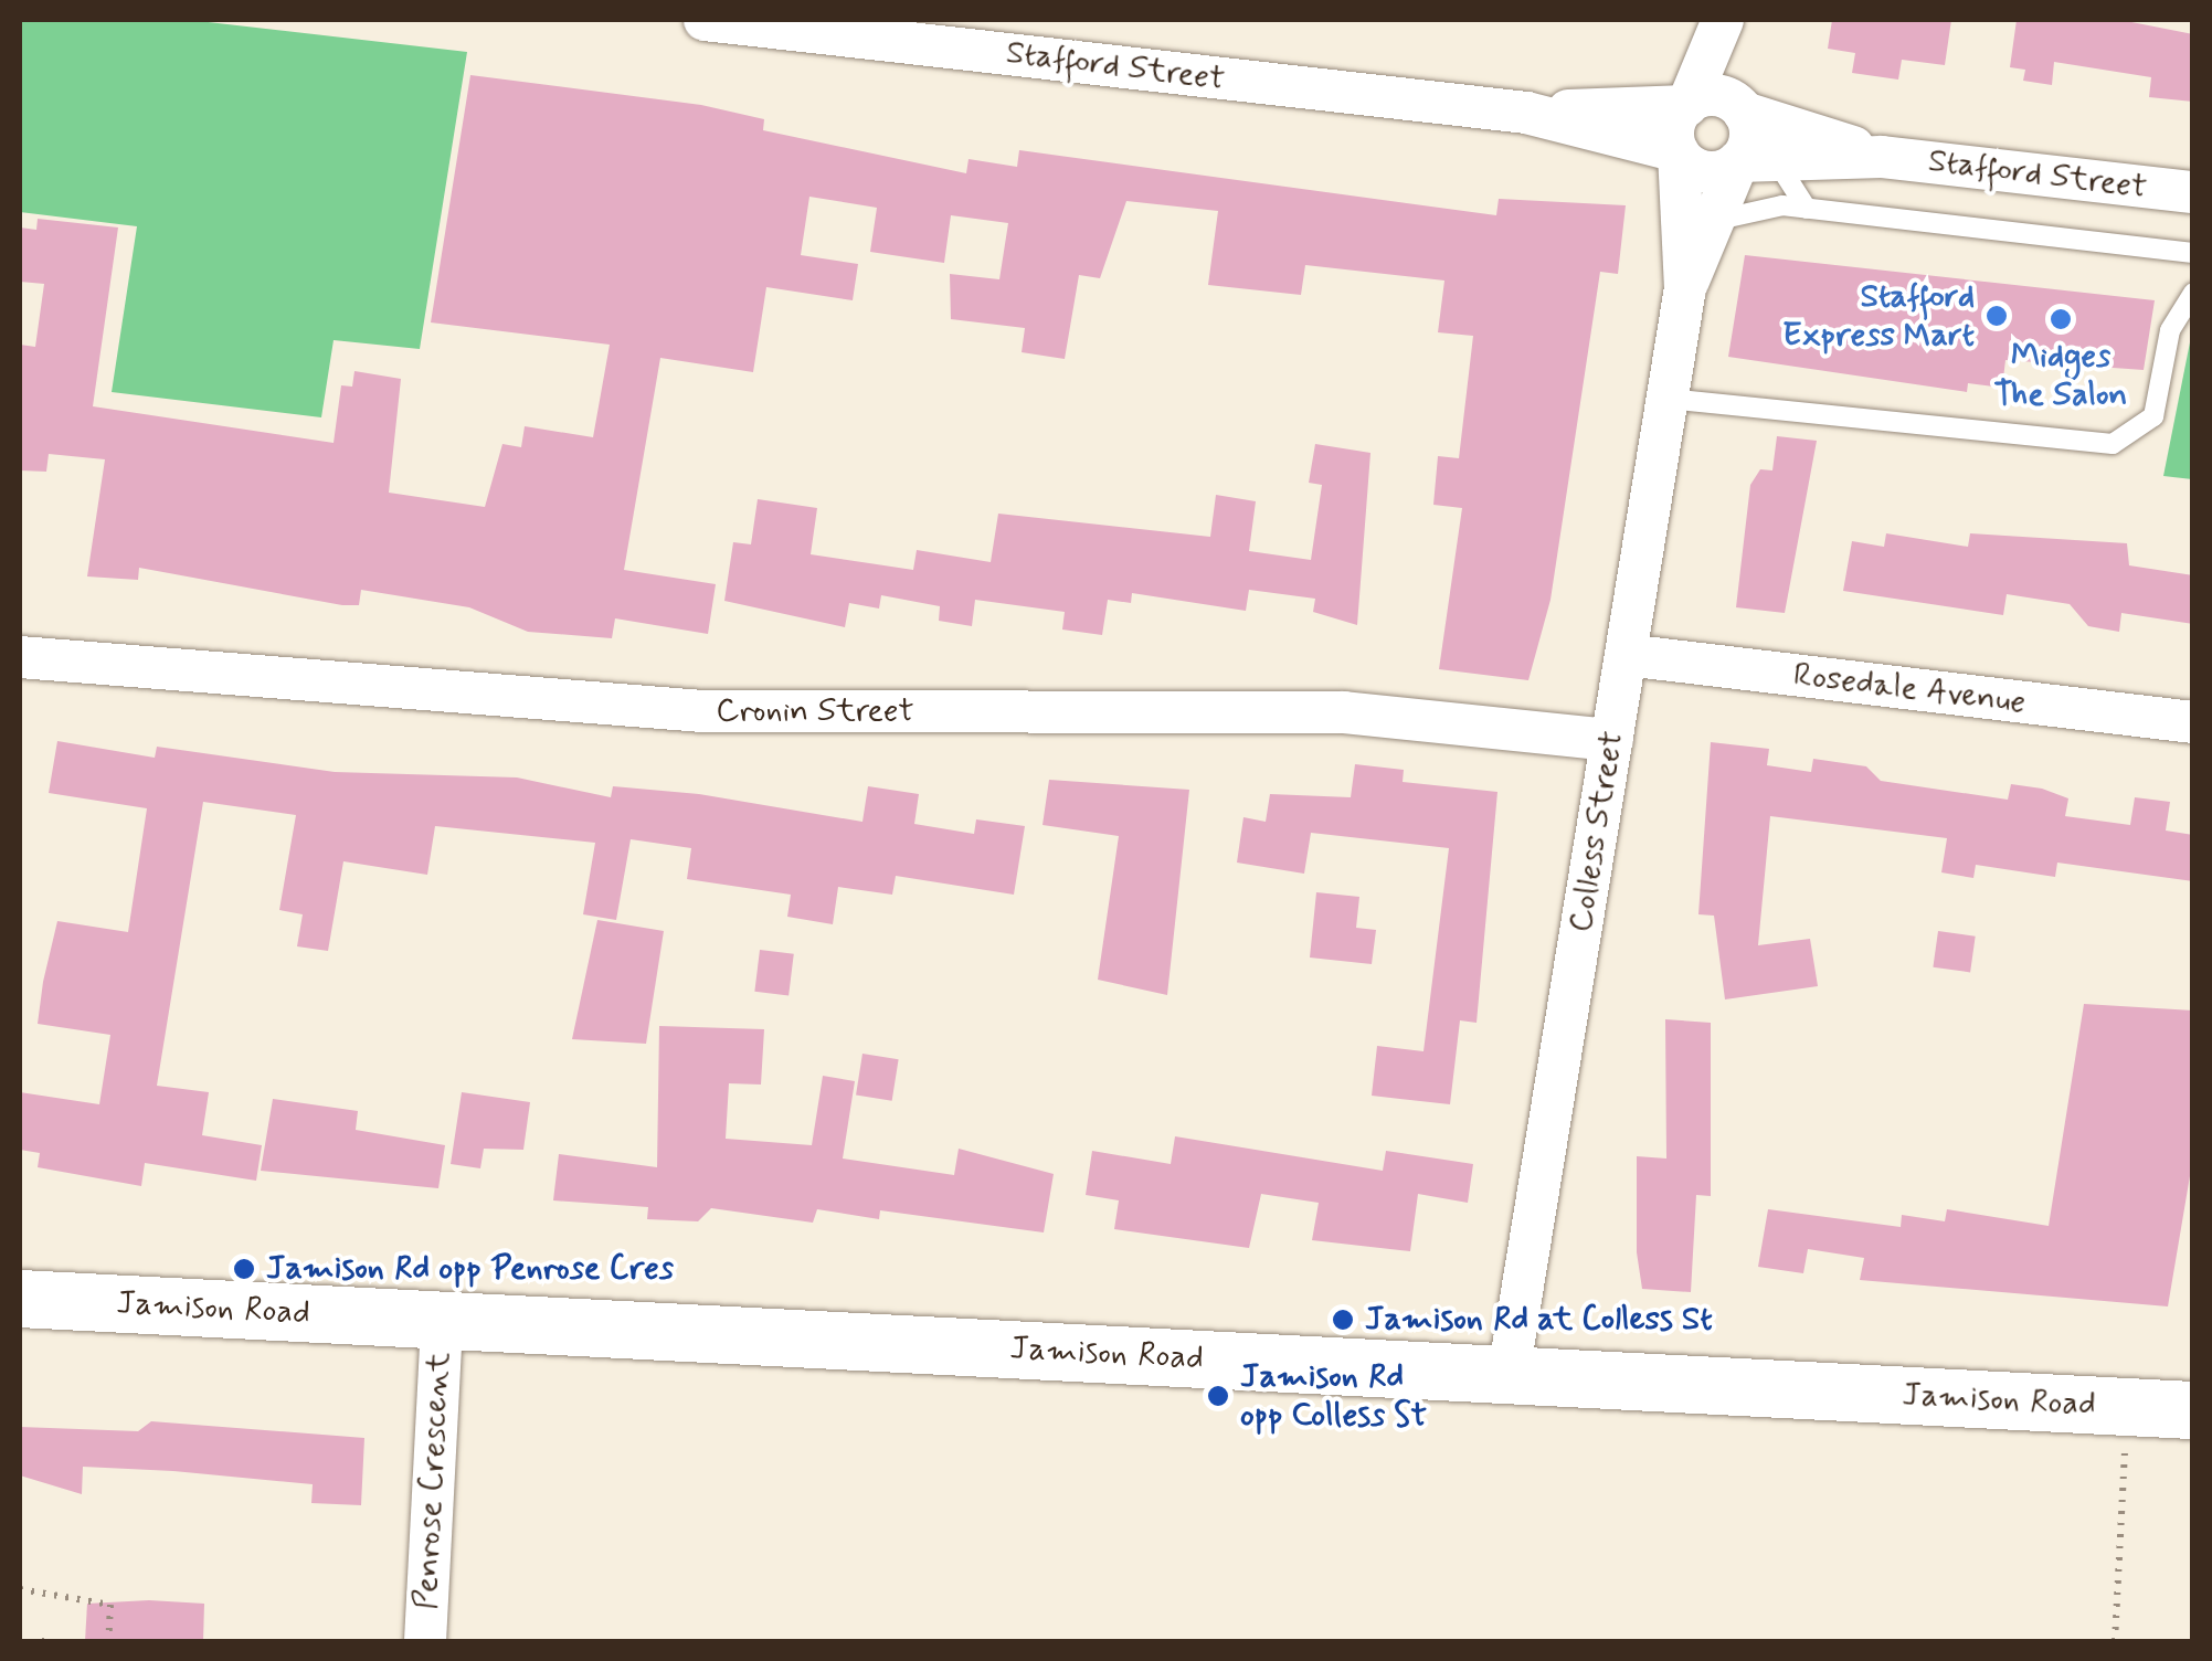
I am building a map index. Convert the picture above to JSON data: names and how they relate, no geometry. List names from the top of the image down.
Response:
{
  "streets": {
    "main road": ["Jamison Road"],
    "street": [
      "Stafford Street",
      "Rosedale Avenue",
      "Cronin Street",
      "Colless Street",
      "Penrose Crescent"
    ]
  },
  "crossings": [
    ["Stafford Street", "Colless Street"],
    ["Rosedale Avenue", "Colless Street"],
    ["Cronin Street", "Colless Street"],
    ["Colless Street", "Jamison Road"],
    ["Jamison Road", "Penrose Crescent"]
  ],
  "places": [
    "Stafford Express Mart",
    "Midges The Salon",
    "Jamison Rd opp Penrose Cres",
    "Jamison Rd at Colless St",
    "Jamison Rd opp Colless St"
  ]
}
